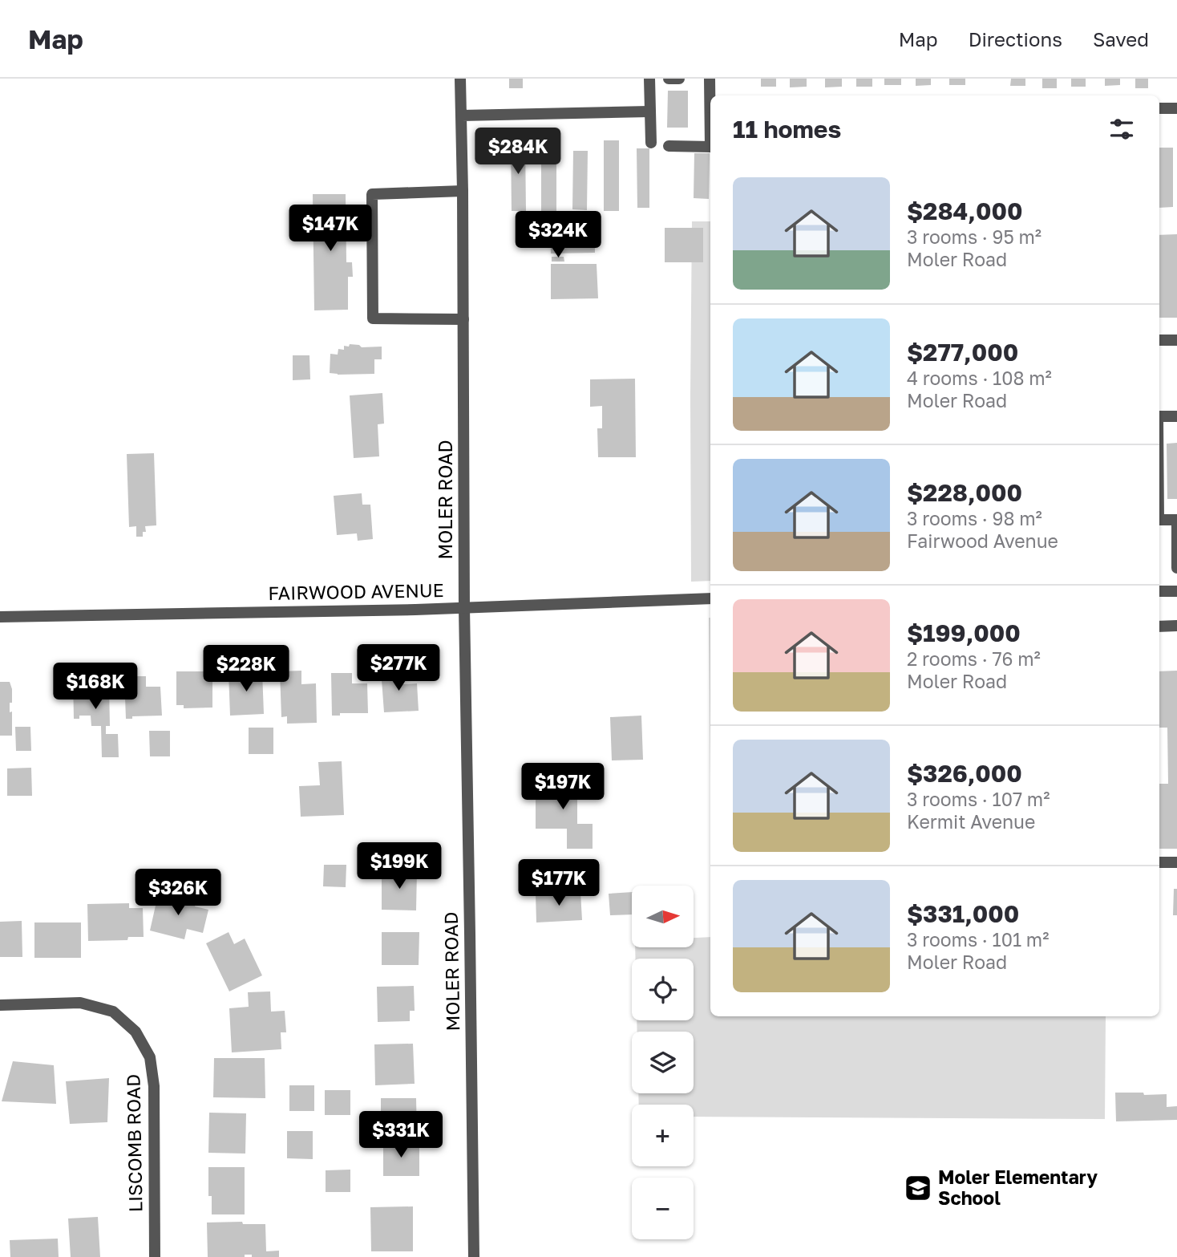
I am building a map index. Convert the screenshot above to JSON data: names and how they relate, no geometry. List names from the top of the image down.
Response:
{
  "streets": {
    "street": ["MOLER ROAD", "FAIRWOOD AVENUE", "LISCOMB ROAD"]
  },
  "crossings": [
    ["MOLER ROAD", "FAIRWOOD AVENUE"]
  ],
  "places": {
    "school or university": ["Moler Elementary School"]
  },
  "north": "right",
  "page": {
    "header": "Map",
    "nav": ["Map", "Directions", "Saved"],
    "heading": "11 homes",
    "price": [
      "$284K",
      "$147K",
      "$324K",
      "$277K",
      "$228K",
      "$168K",
      "$197K",
      "$199K",
      "$177K",
      "$326K",
      "$331K"
    ],
    "list": [
      {
        "name": "$284,000",
        "note": "3 rooms · 95 m² · Moler Road"
      },
      {
        "name": "$277,000",
        "note": "4 rooms · 108 m² · Moler Road"
      },
      {
        "name": "$228,000",
        "note": "3 rooms · 98 m² · Fairwood Avenue"
      },
      {
        "name": "$199,000",
        "note": "2 rooms · 76 m² · Moler Road"
      },
      {
        "name": "$326,000",
        "note": "3 rooms · 107 m² · Kermit Avenue"
      },
      {
        "name": "$331,000",
        "note": "3 rooms · 101 m² · Moler Road"
      }
    ],
    "map_buttons": ["+", "−"]
  }
}
